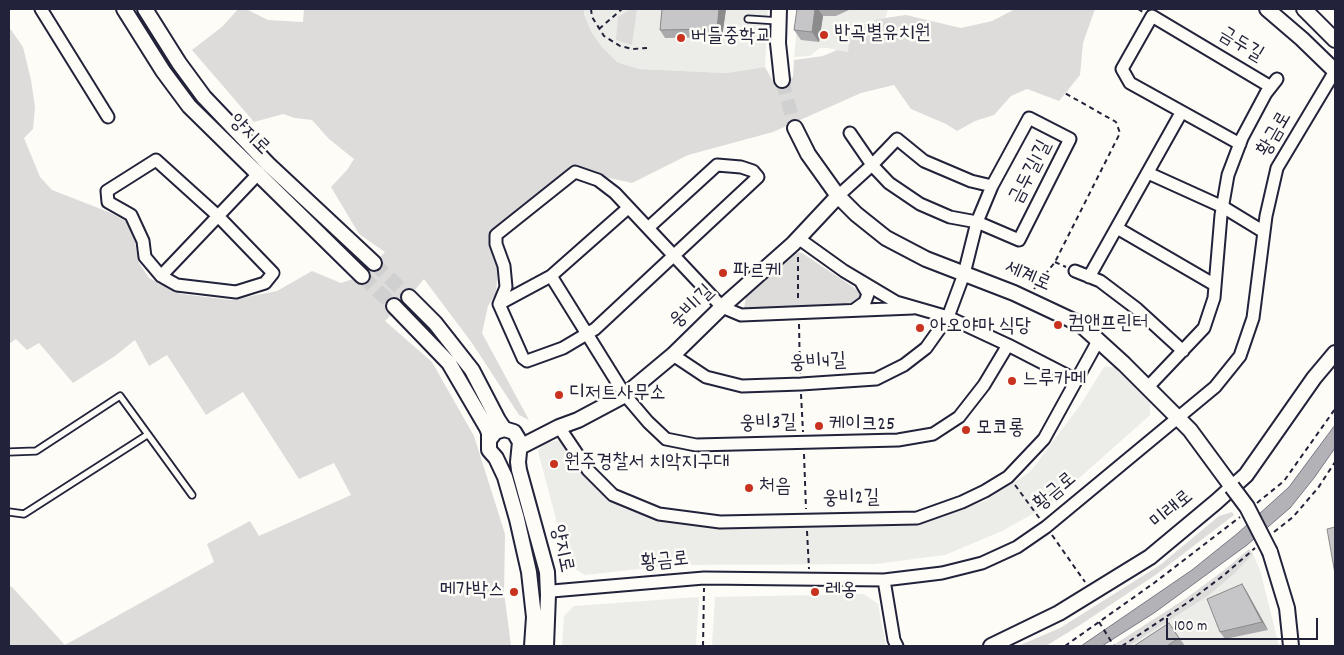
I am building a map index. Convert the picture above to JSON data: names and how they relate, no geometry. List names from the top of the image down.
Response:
{
  "streets": {
    "street": [
      "금두길",
      "황금로",
      "양지로",
      "금두길1길",
      "세계로",
      "웅비1길",
      "웅비4길",
      "웅비3길",
      "웅비2길",
      "미래로"
    ]
  },
  "crossings": [
    ["금두길", "세계로"],
    ["황금로", "세계로"],
    ["양지로", "웅비1길"],
    ["금두길1길", "세계로"],
    ["금두길1길", "웅비1길"],
    ["금두길1길", "웅비4길"],
    ["세계로", "웅비1길"],
    ["세계로", "웅비4길"],
    ["세계로", "웅비2길"],
    ["세계로", "미래로"],
    ["웅비1길", "웅비4길"],
    ["웅비1길", "웅비3길"],
    ["웅비1길", "웅비2길"]
  ],
  "places": [
    "반곡별유치원",
    "버들중학교",
    "파르케",
    "컴앤프린터",
    "아오야마 식당",
    "느루카메",
    "디저트사무소",
    "케이크25",
    "모코롱",
    "원주경찰서 치악지구대",
    "처음",
    "메가박스",
    "레옹"
  ],
  "scale_bar": "100 m"
}
